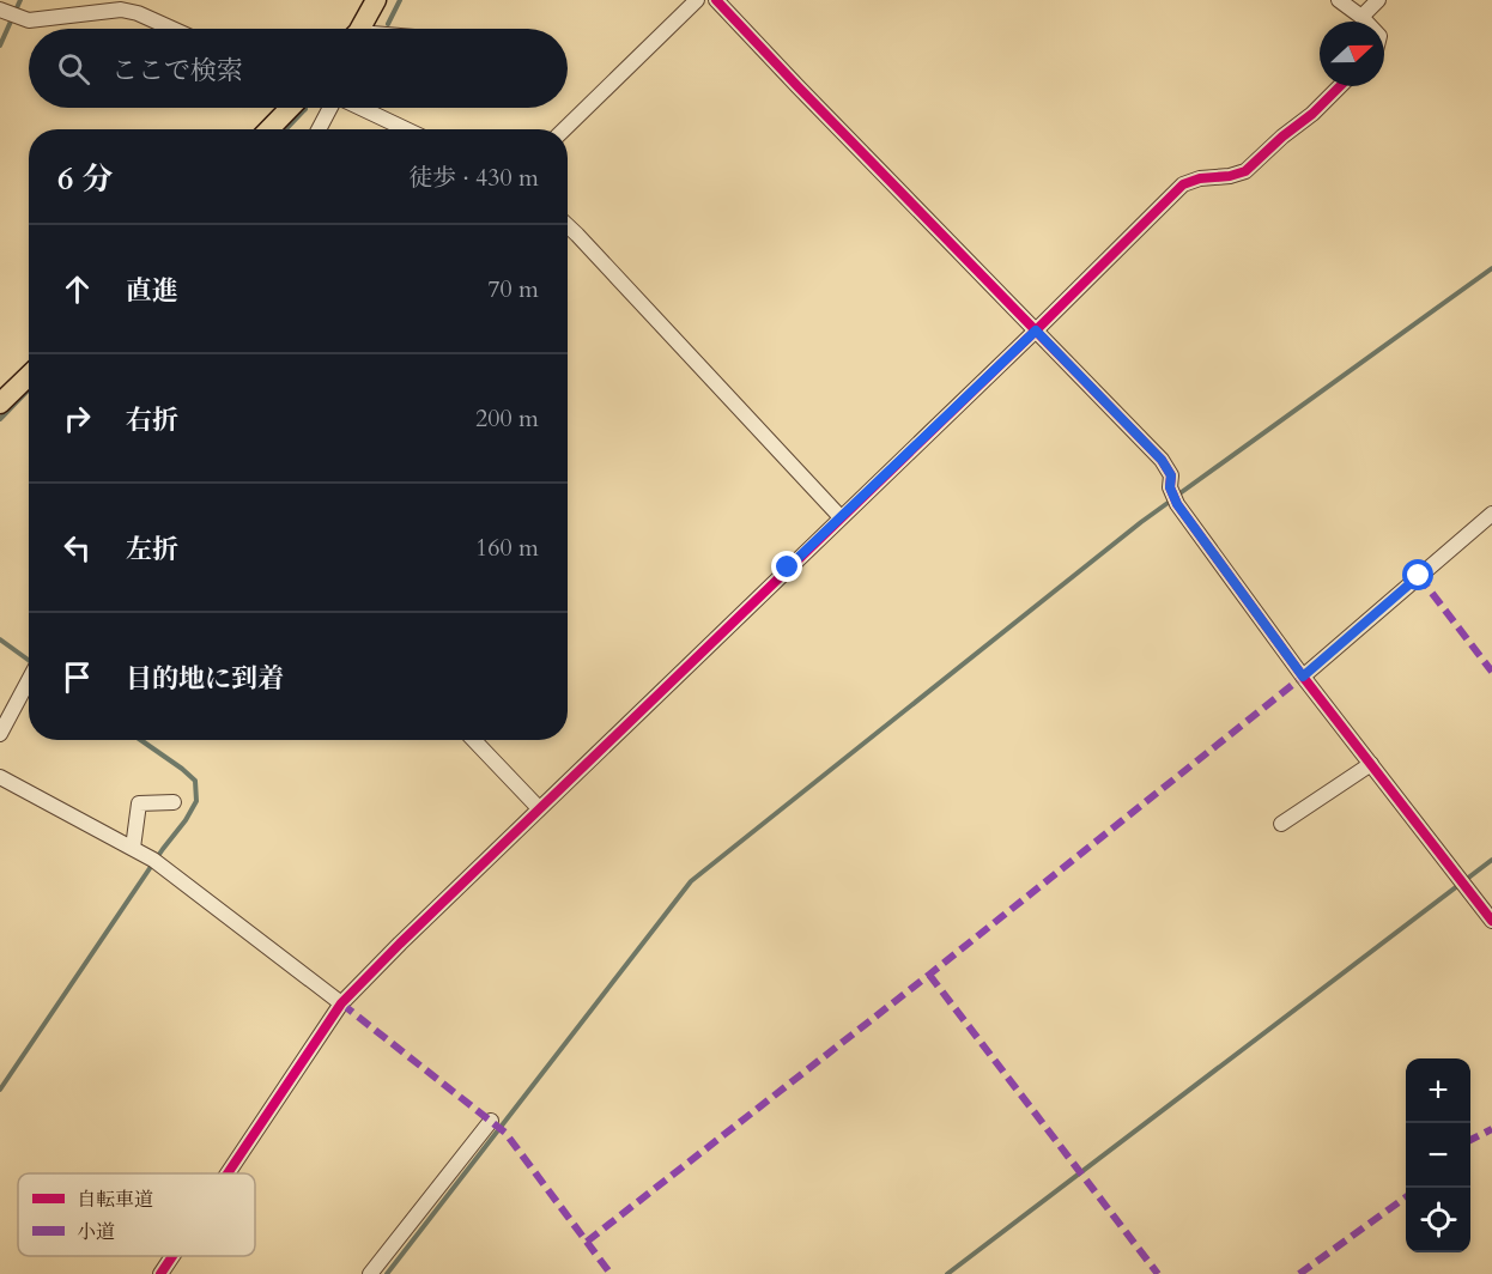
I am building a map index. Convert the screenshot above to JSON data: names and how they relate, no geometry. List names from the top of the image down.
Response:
{
  "legend": ["自転車道", "小道"],
  "north": "right",
  "page": {
    "search": "ここで検索",
    "heading": ["6 分", "徒歩 · 430 m"],
    "list": [
      ["直進", "70 m"],
      ["右折", "200 m"],
      ["左折", "160 m"],
      "目的地に到着"
    ],
    "map_buttons": ["+", "−"]
  }
}
